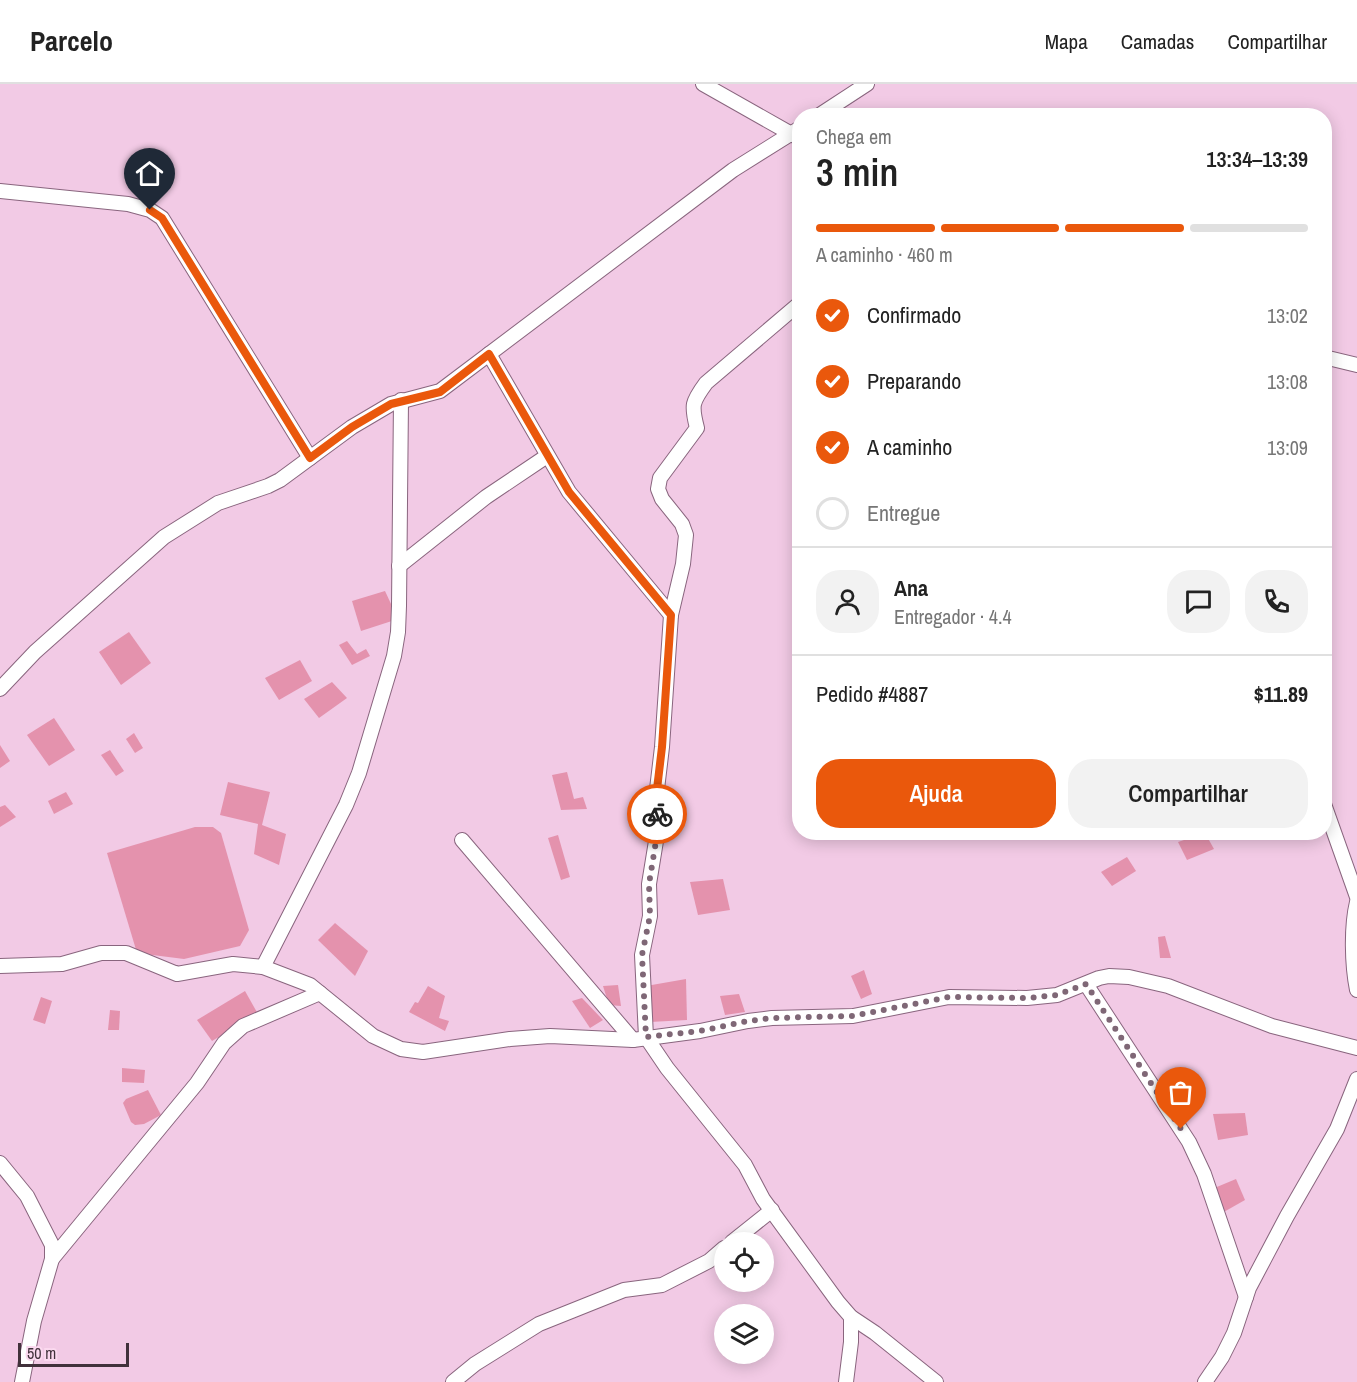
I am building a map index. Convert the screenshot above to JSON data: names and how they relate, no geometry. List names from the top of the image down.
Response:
{
  "scale_bar": "50 m",
  "page": {
    "header": "Parcelo",
    "nav": ["Mapa", "Camadas", "Compartilhar"],
    "heading": ["3 min", "Chega em", "13:34–13:39"],
    "panel": [
      "Ana",
      "Entregador · 4.4",
      "Pedido #4887",
      "$11.89"
    ],
    "bar": "A caminho · 460 m",
    "list": [
      ["Confirmado", "13:02"],
      ["Preparando", "13:08"],
      ["A caminho", "13:09"],
      "Entregue"
    ],
    "buttons": ["Ajuda", "Compartilhar"],
    "scale": "50 m"
  }
}
